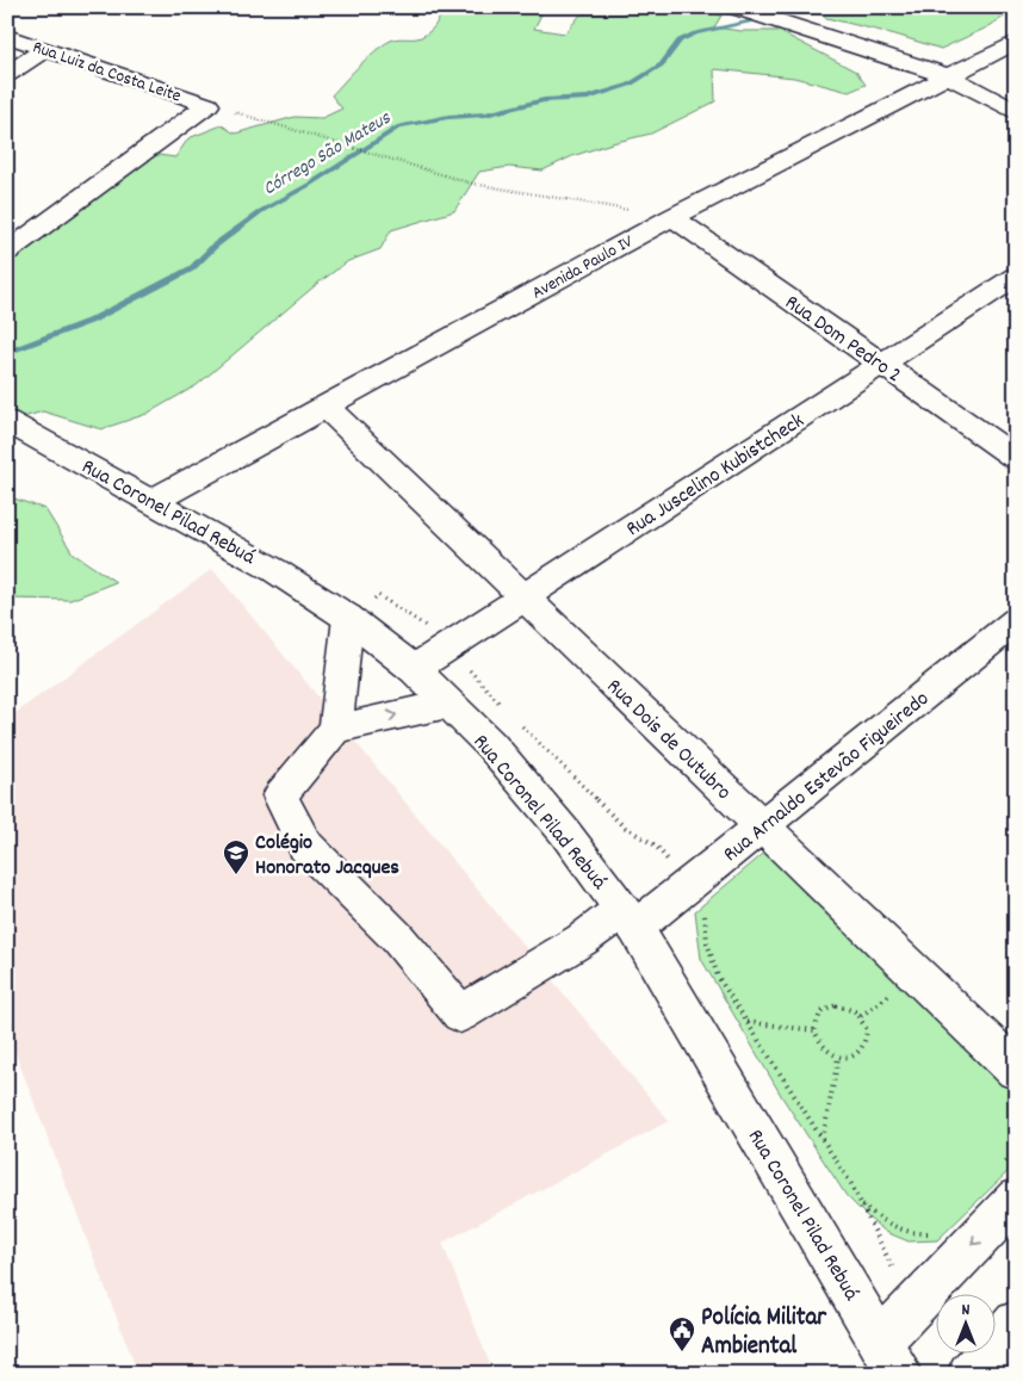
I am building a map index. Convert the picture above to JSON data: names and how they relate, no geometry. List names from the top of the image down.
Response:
{
  "streets": {
    "street": [
      "Rua Luiz da Costa Leite",
      "Avenida Paulo IV",
      "Rua Dom Pedro 2",
      "Rua Juscelino Kubistcheck",
      "Rua Coronel Pilad Rebuá",
      "Rua Dois de Outubro",
      "Rua Arnaldo Estevão Figueiredo"
    ]
  },
  "crossings": [
    ["Avenida Paulo IV", "Rua Dom Pedro 2"],
    ["Avenida Paulo IV", "Rua Coronel Pilad Rebuá"],
    ["Avenida Paulo IV", "Rua Dois de Outubro"],
    ["Rua Dom Pedro 2", "Rua Juscelino Kubistcheck"],
    ["Rua Juscelino Kubistcheck", "Rua Coronel Pilad Rebuá"],
    ["Rua Juscelino Kubistcheck", "Rua Dois de Outubro"],
    ["Rua Coronel Pilad Rebuá", "Rua Arnaldo Estevão Figueiredo"],
    ["Rua Dois de Outubro", "Rua Arnaldo Estevão Figueiredo"]
  ],
  "water": ["Córrego São Mateus"],
  "places": {
    "school or university": ["Colégio Honorato Jacques"],
    "public building": ["Polícia Militar Ambiental"]
  },
  "north": "top"
}
